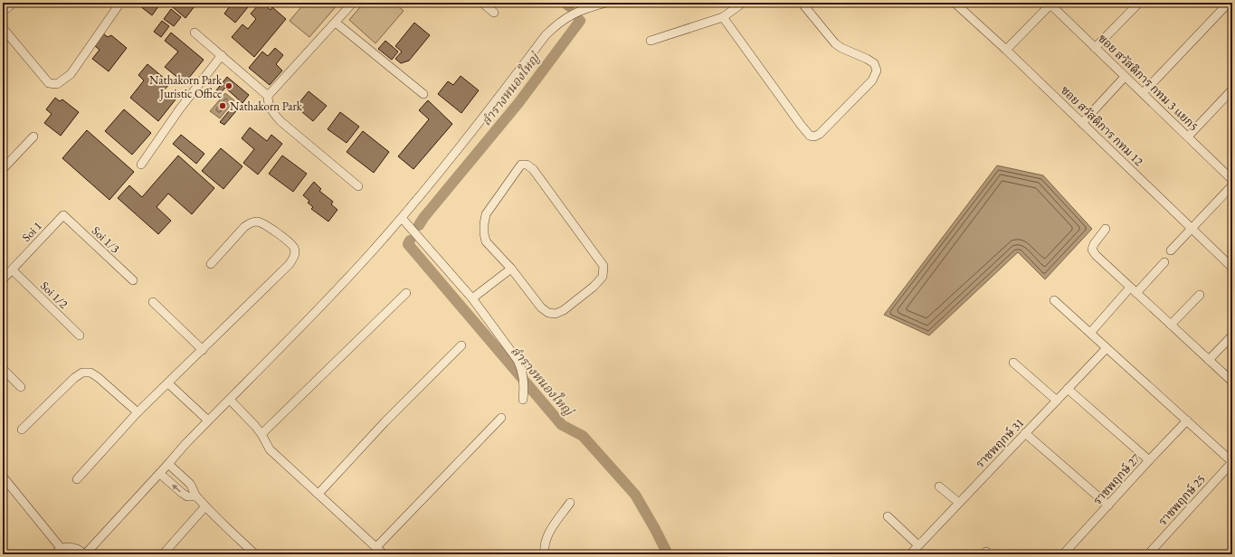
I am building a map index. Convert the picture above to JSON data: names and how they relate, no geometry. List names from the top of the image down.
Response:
{
  "streets": {
    "street": [
      "ซอย สวัสดิการ กทม 3 แยก5",
      "ซอย สวัสดิการ กทม 12",
      "Soi 1",
      "Soi 1/3",
      "Soi 1/2",
      "ราชพฤกษ์ 31",
      "ราชพฤกษ์ 27",
      "ราชพฤกษ์ 25"
    ]
  },
  "crossings": [
    ["Soi 1", "Soi 1/3"],
    ["Soi 1", "Soi 1/2"]
  ],
  "water": ["ลำรางหนองใหญ่"],
  "places": ["Nathakorn Park Juristic Office", "Nathakorn Park"]
}
